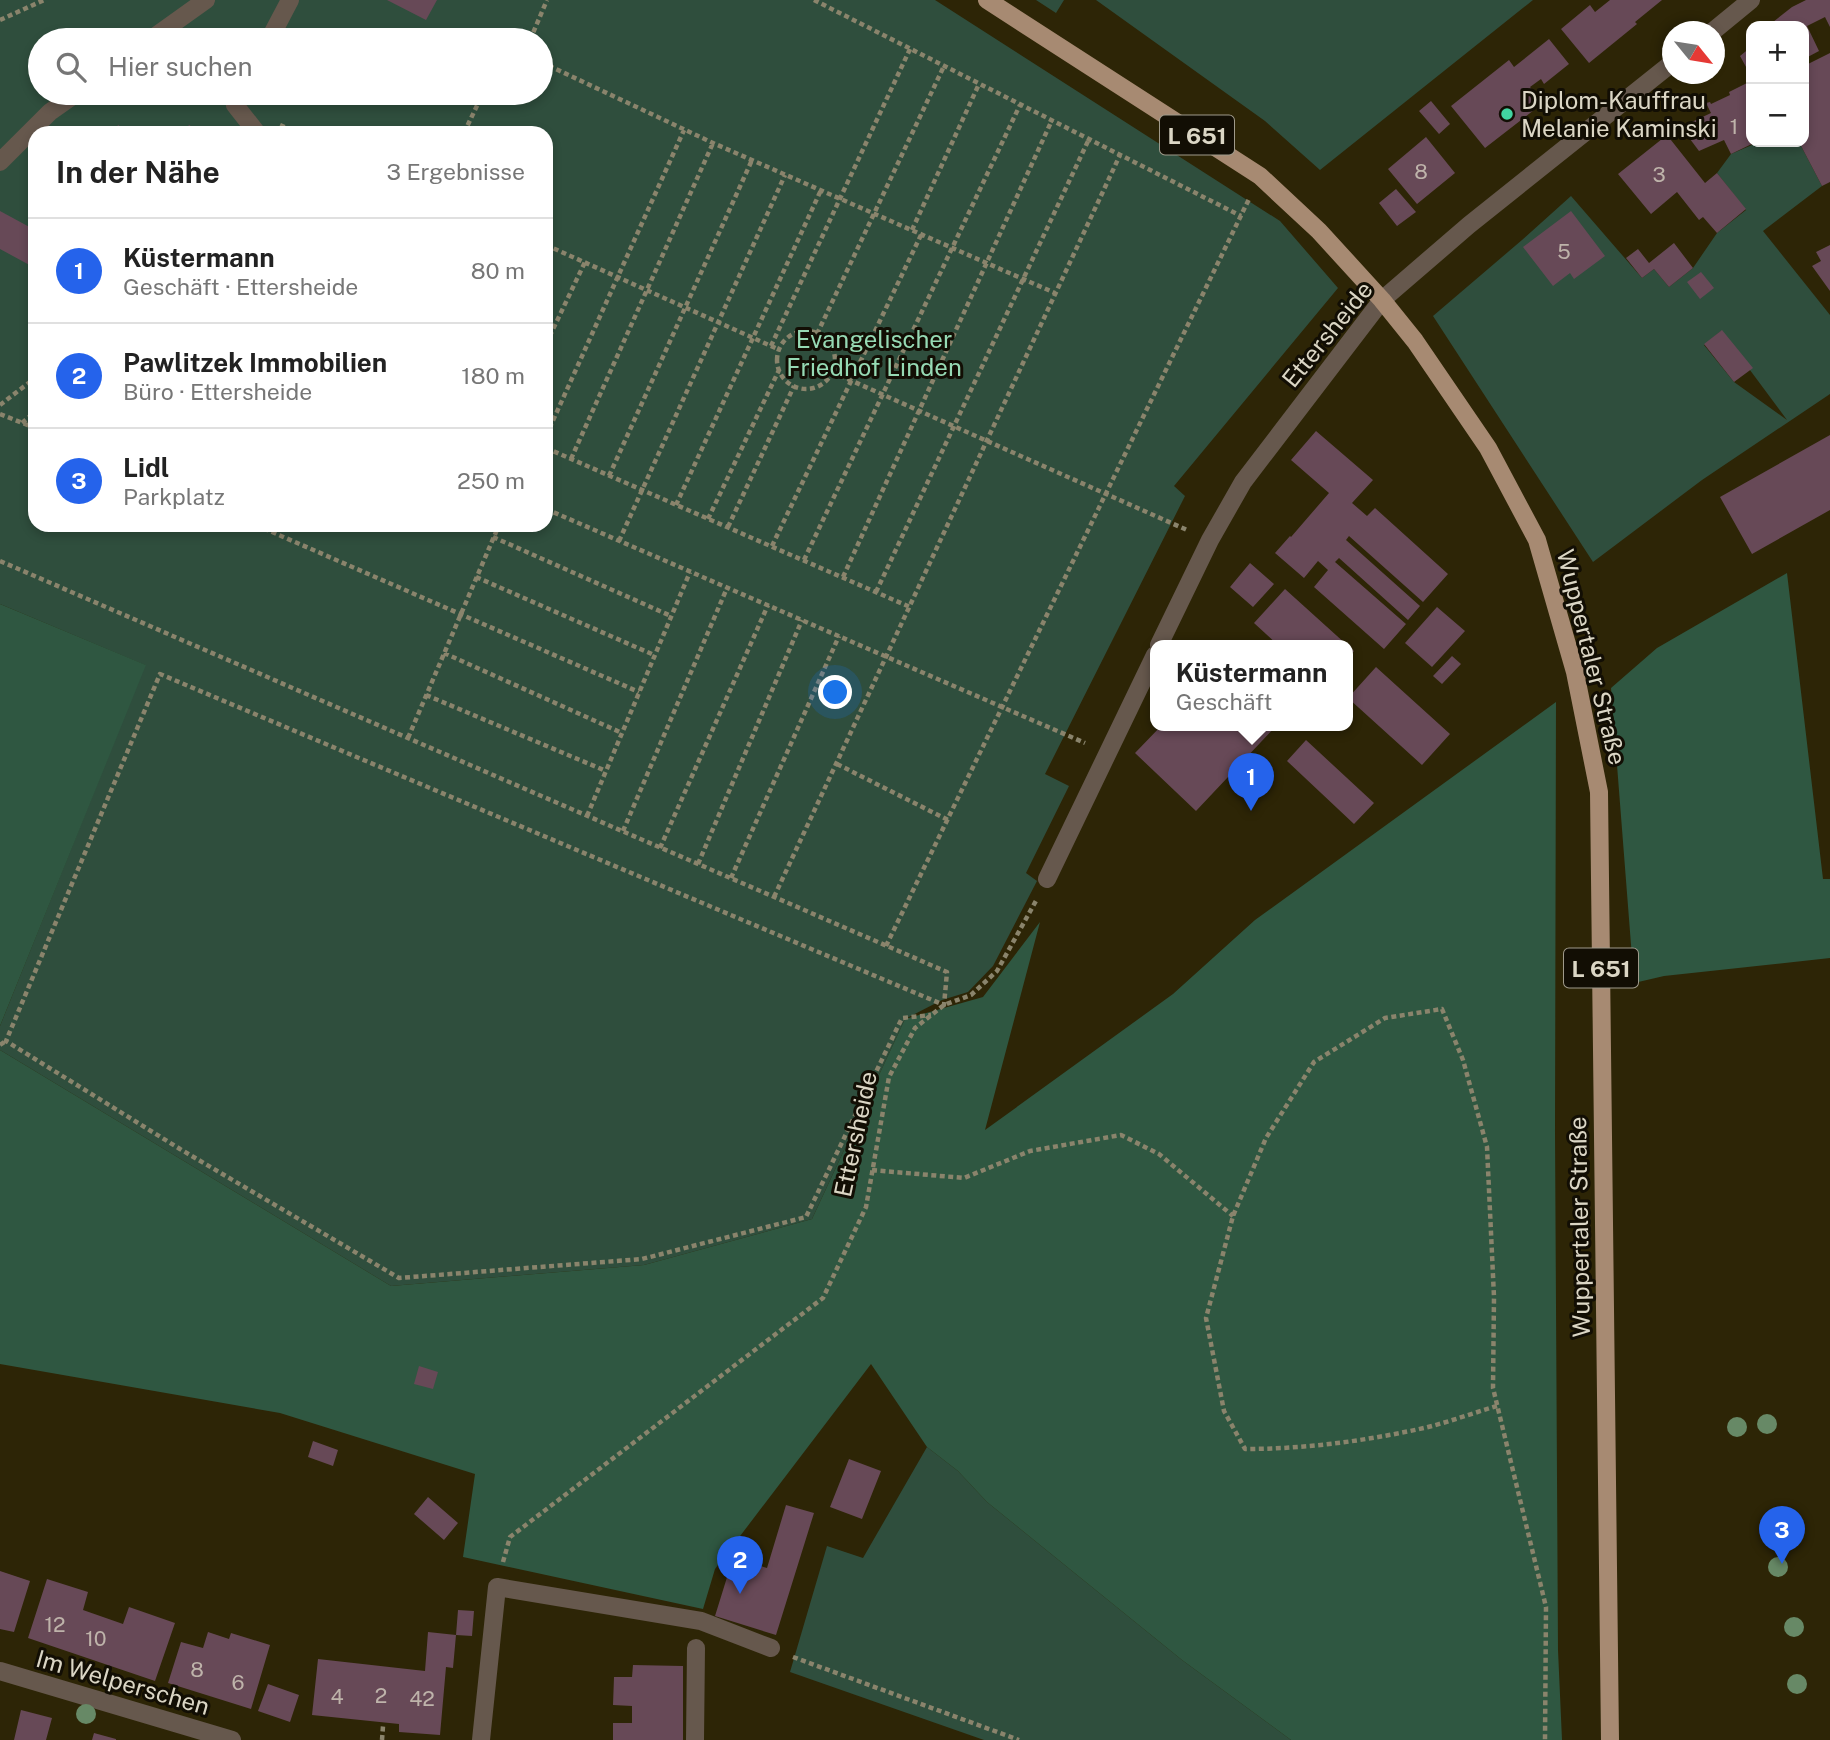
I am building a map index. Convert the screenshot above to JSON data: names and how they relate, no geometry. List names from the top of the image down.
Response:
{
  "streets": {
    "main road": ["L 651", "Wuppertaler Straße"],
    "street": ["Ettersheide", "Im Welperschen"]
  },
  "crossings": [
    ["Ettersheide", "Wuppertaler Straße"]
  ],
  "parks": ["Evangelischer Friedhof Linden"],
  "places": ["Diplom-Kauffrau Melanie Kaminski"],
  "house_numbers": [
    "1",
    "8",
    "3",
    "5",
    "12",
    "10",
    "8",
    "6",
    "2",
    "4",
    "42"
  ],
  "north": "bottom right",
  "page": {
    "map_buttons": ["+", "−"],
    "search": "Hier suchen",
    "heading": ["In der Nähe", "3 Ergebnisse"],
    "list": [
      {
        "mark": "1",
        "name": "Küstermann",
        "note": "Geschäft · Ettersheide",
        "value": "80 m"
      },
      {
        "mark": "2",
        "name": "Pawlitzek Immobilien",
        "note": "Büro · Ettersheide",
        "value": "180 m"
      },
      {
        "mark": "3",
        "name": "Lidl",
        "note": "Parkplatz",
        "value": "250 m"
      }
    ],
    "popup": ["Küstermann", "Geschäft"],
    "pins": ["1", "3", "2"]
  }
}
